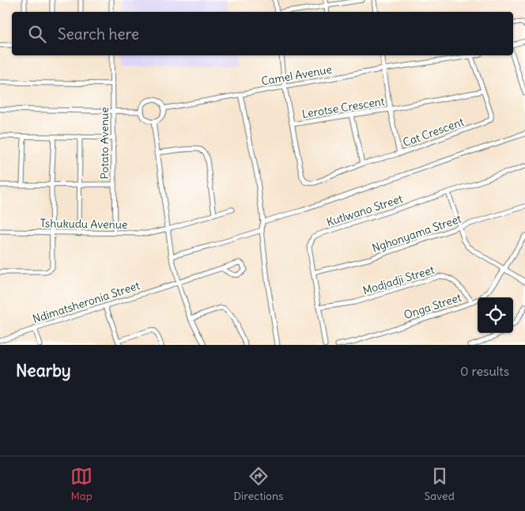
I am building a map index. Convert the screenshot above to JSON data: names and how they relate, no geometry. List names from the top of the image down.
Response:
{
  "streets": {
    "street": [
      "Camel Avenue",
      "Lerotse Crescent",
      "Cat Crescent",
      "Potato Avenue",
      "Kutlwano Street",
      "Tshukudu Avenue",
      "Nghonyama Street",
      "Modjadji Street",
      "Ndimatsheronia Street",
      "Onga Street"
    ]
  },
  "crossings": [
    ["Camel Avenue", "Cat Crescent"],
    ["Lerotse Crescent", "Cat Crescent"],
    ["Potato Avenue", "Tshukudu Avenue"],
    ["Kutlwano Street", "Nghonyama Street"],
    ["Kutlwano Street", "Modjadji Street"],
    ["Modjadji Street", "Onga Street"]
  ],
  "page": {
    "search": "Search here",
    "heading": ["Nearby", "0 results"],
    "nav": ["Map", "Directions", "Saved"]
  }
}
